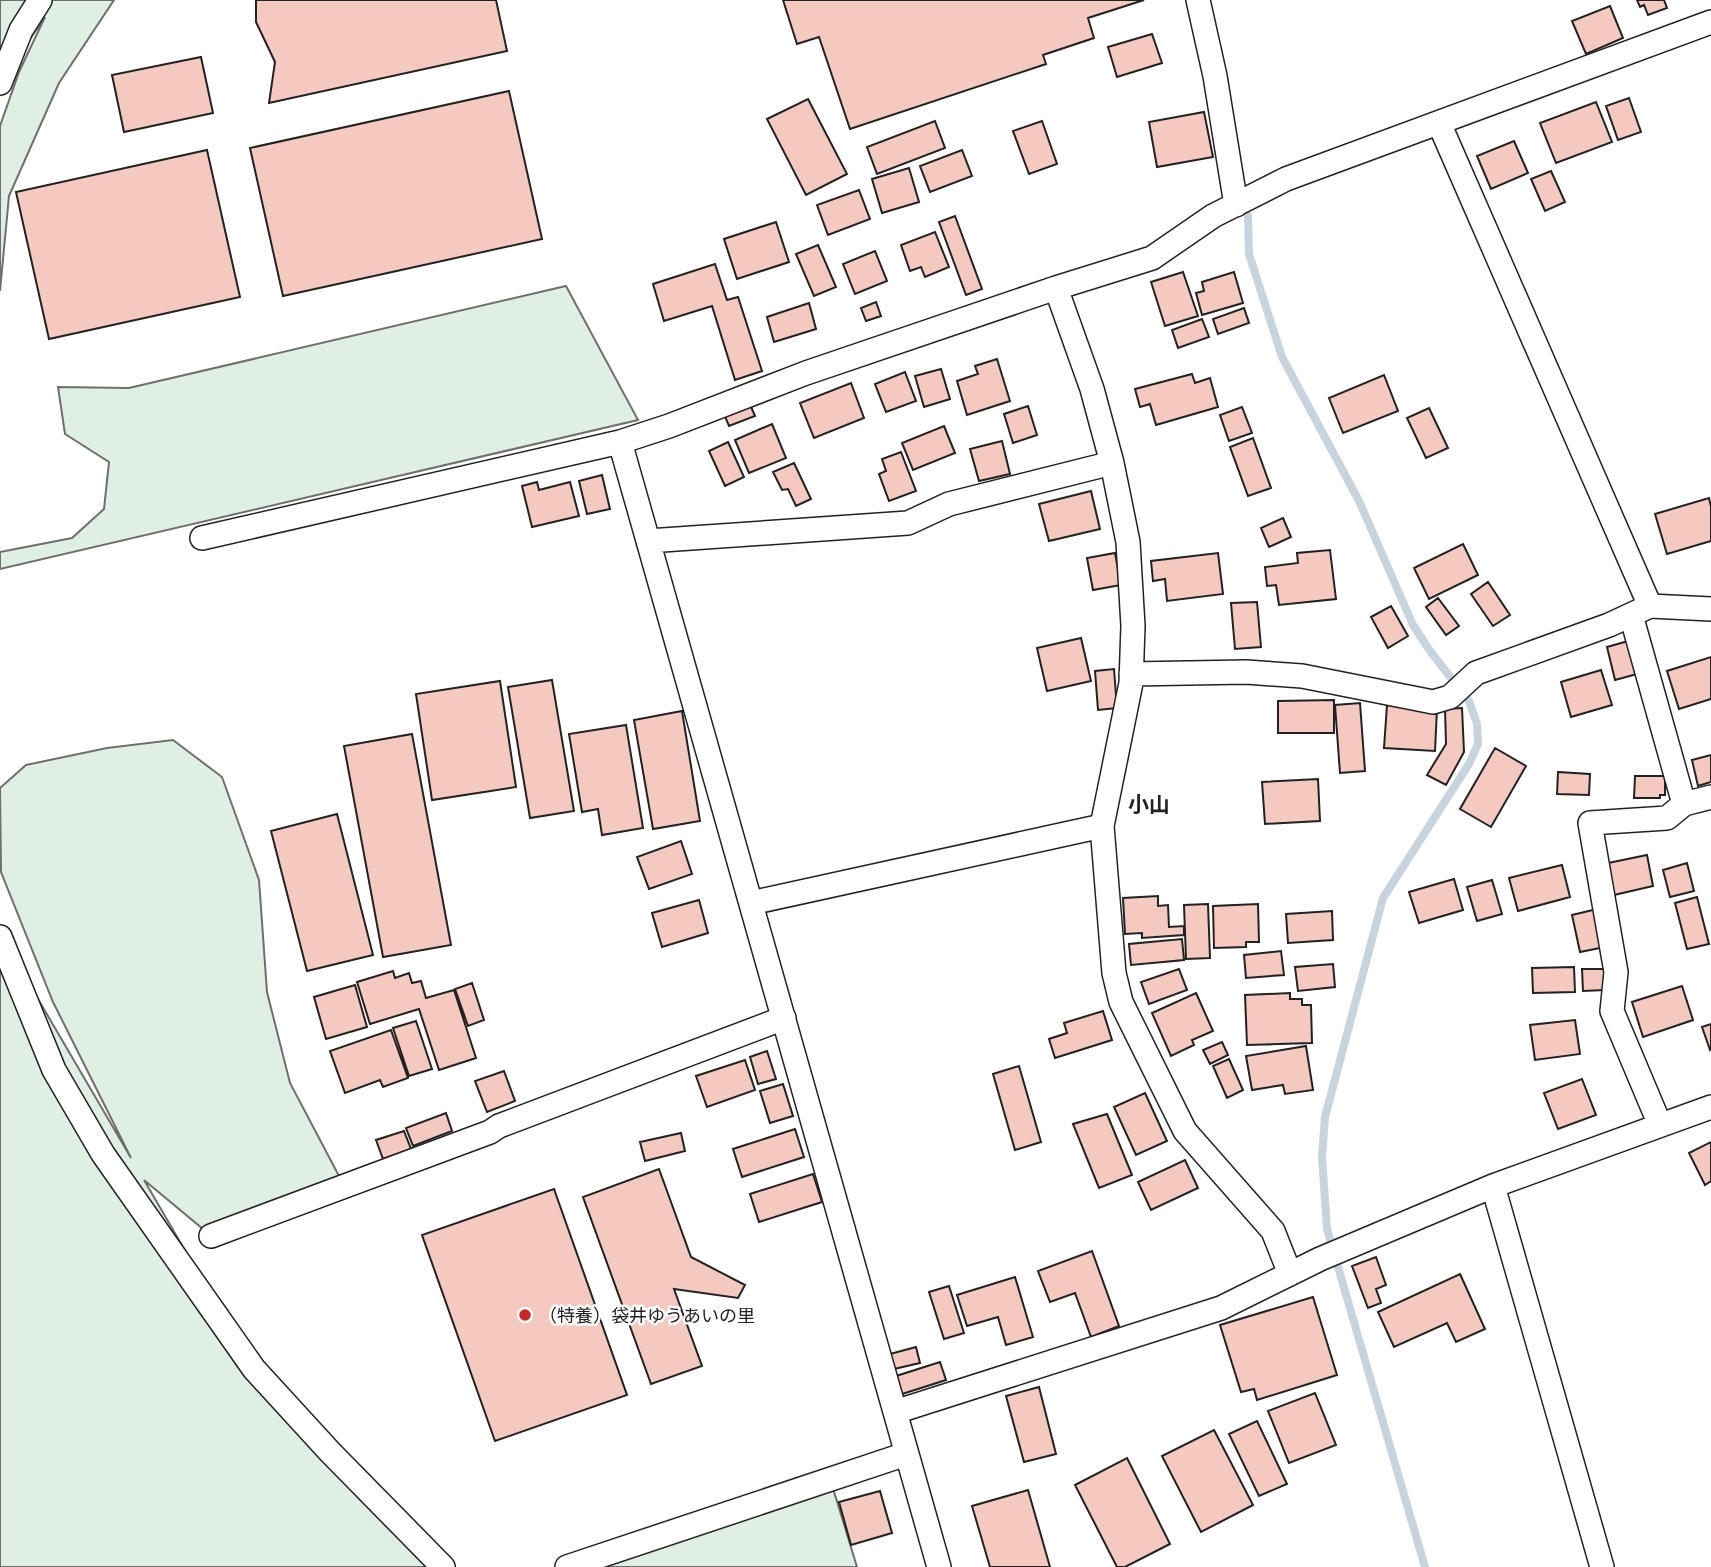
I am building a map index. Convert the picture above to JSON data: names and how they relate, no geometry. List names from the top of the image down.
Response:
{
  "districts": ["小山"],
  "places": ["（特養）袋井ゆうあいの里"]
}
